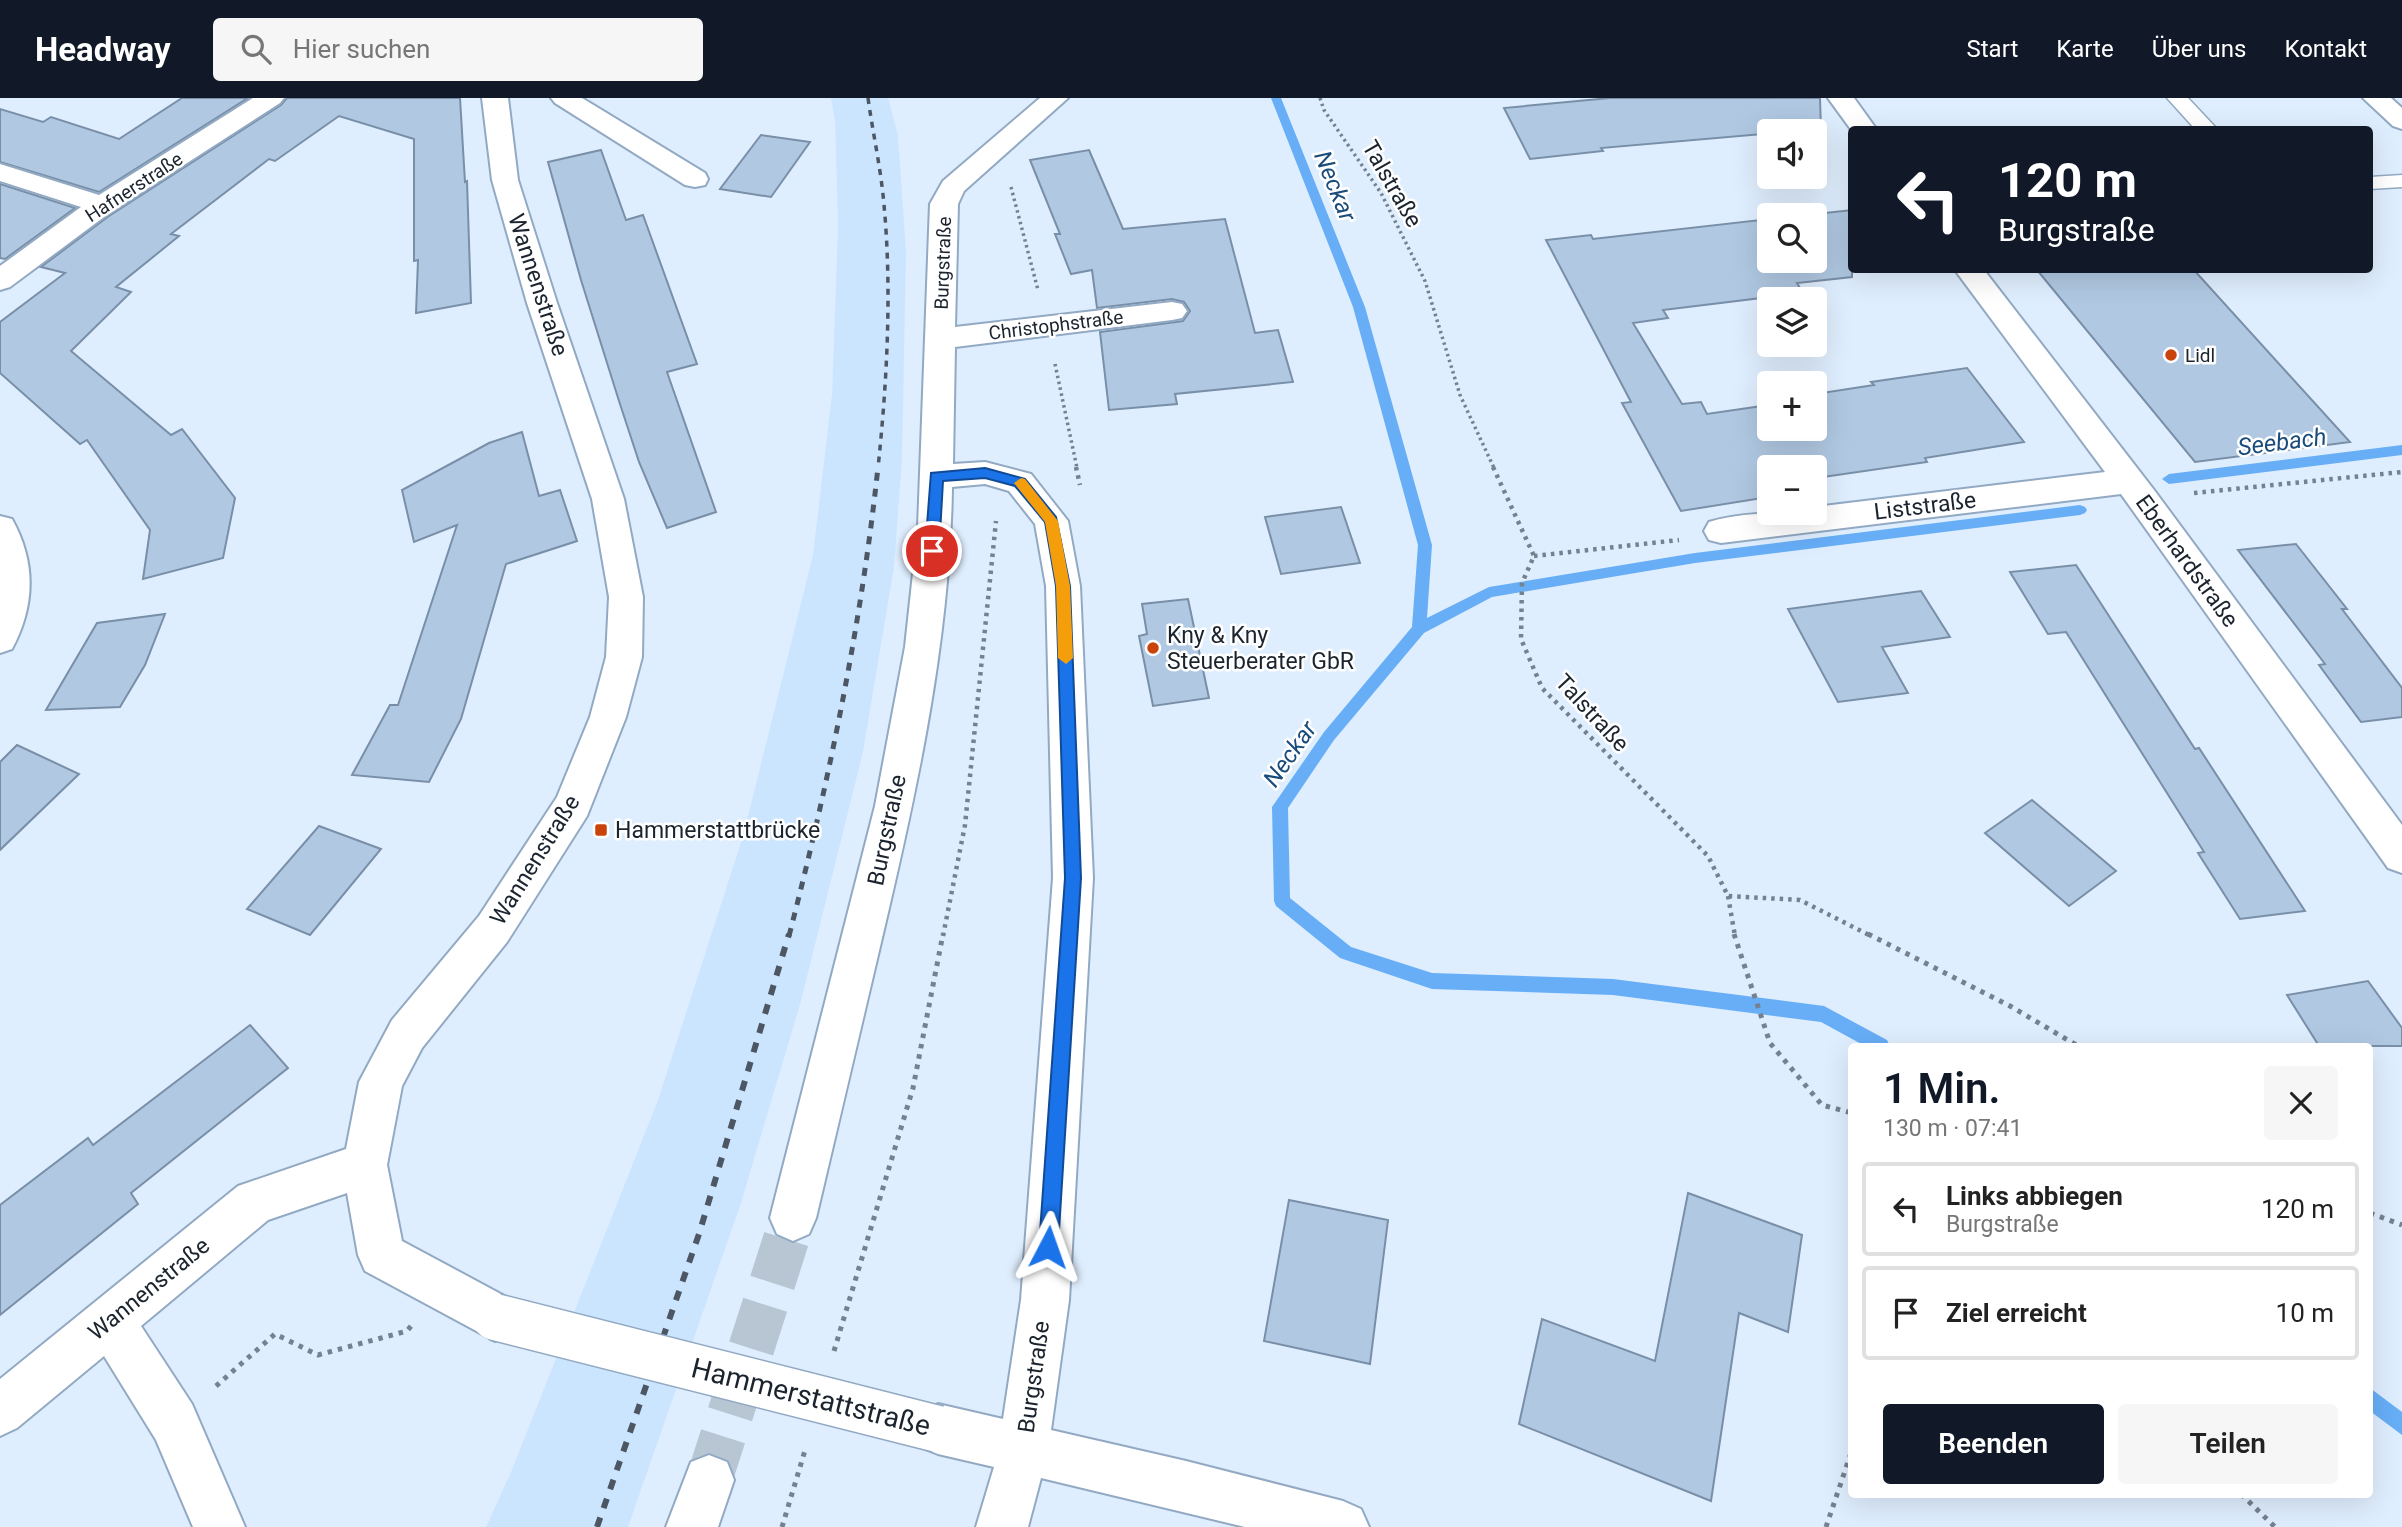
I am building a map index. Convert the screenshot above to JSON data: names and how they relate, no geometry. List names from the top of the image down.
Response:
{
  "streets": {
    "street": [
      "Hafnerstraße",
      "Burgstraße",
      "Wannenstraße",
      "Christophstraße",
      "Liststraße",
      "Eberhardstraße",
      "Hammerstattstraße"
    ],
    "path": ["Talstraße"]
  },
  "crossings": [
    ["Burgstraße", "Christophstraße"],
    ["Burgstraße", "Hammerstattstraße"],
    ["Wannenstraße", "Hammerstattstraße"],
    ["Liststraße", "Eberhardstraße"]
  ],
  "water": ["Neckar", "Seebach"],
  "places": {
    "other": ["Lidl", "Kny & Kny Steuerberater GbR"],
    "transit": ["Hammerstattbrücke"]
  },
  "page": {
    "header": "Headway",
    "search": "Hier suchen",
    "nav": [
      "Start",
      "Karte",
      "Über uns",
      "Kontakt"
    ],
    "map_buttons": ["+", "−"],
    "turn": ["120 m", "Burgstraße"],
    "heading": ["1 Min.", "130 m · 07:41"],
    "list": [
      {
        "name": "Links abbiegen",
        "note": "Burgstraße",
        "value": "120 m"
      },
      {
        "name": "Ziel erreicht",
        "value": "10 m"
      }
    ],
    "buttons": ["Beenden", "Teilen"]
  }
}
